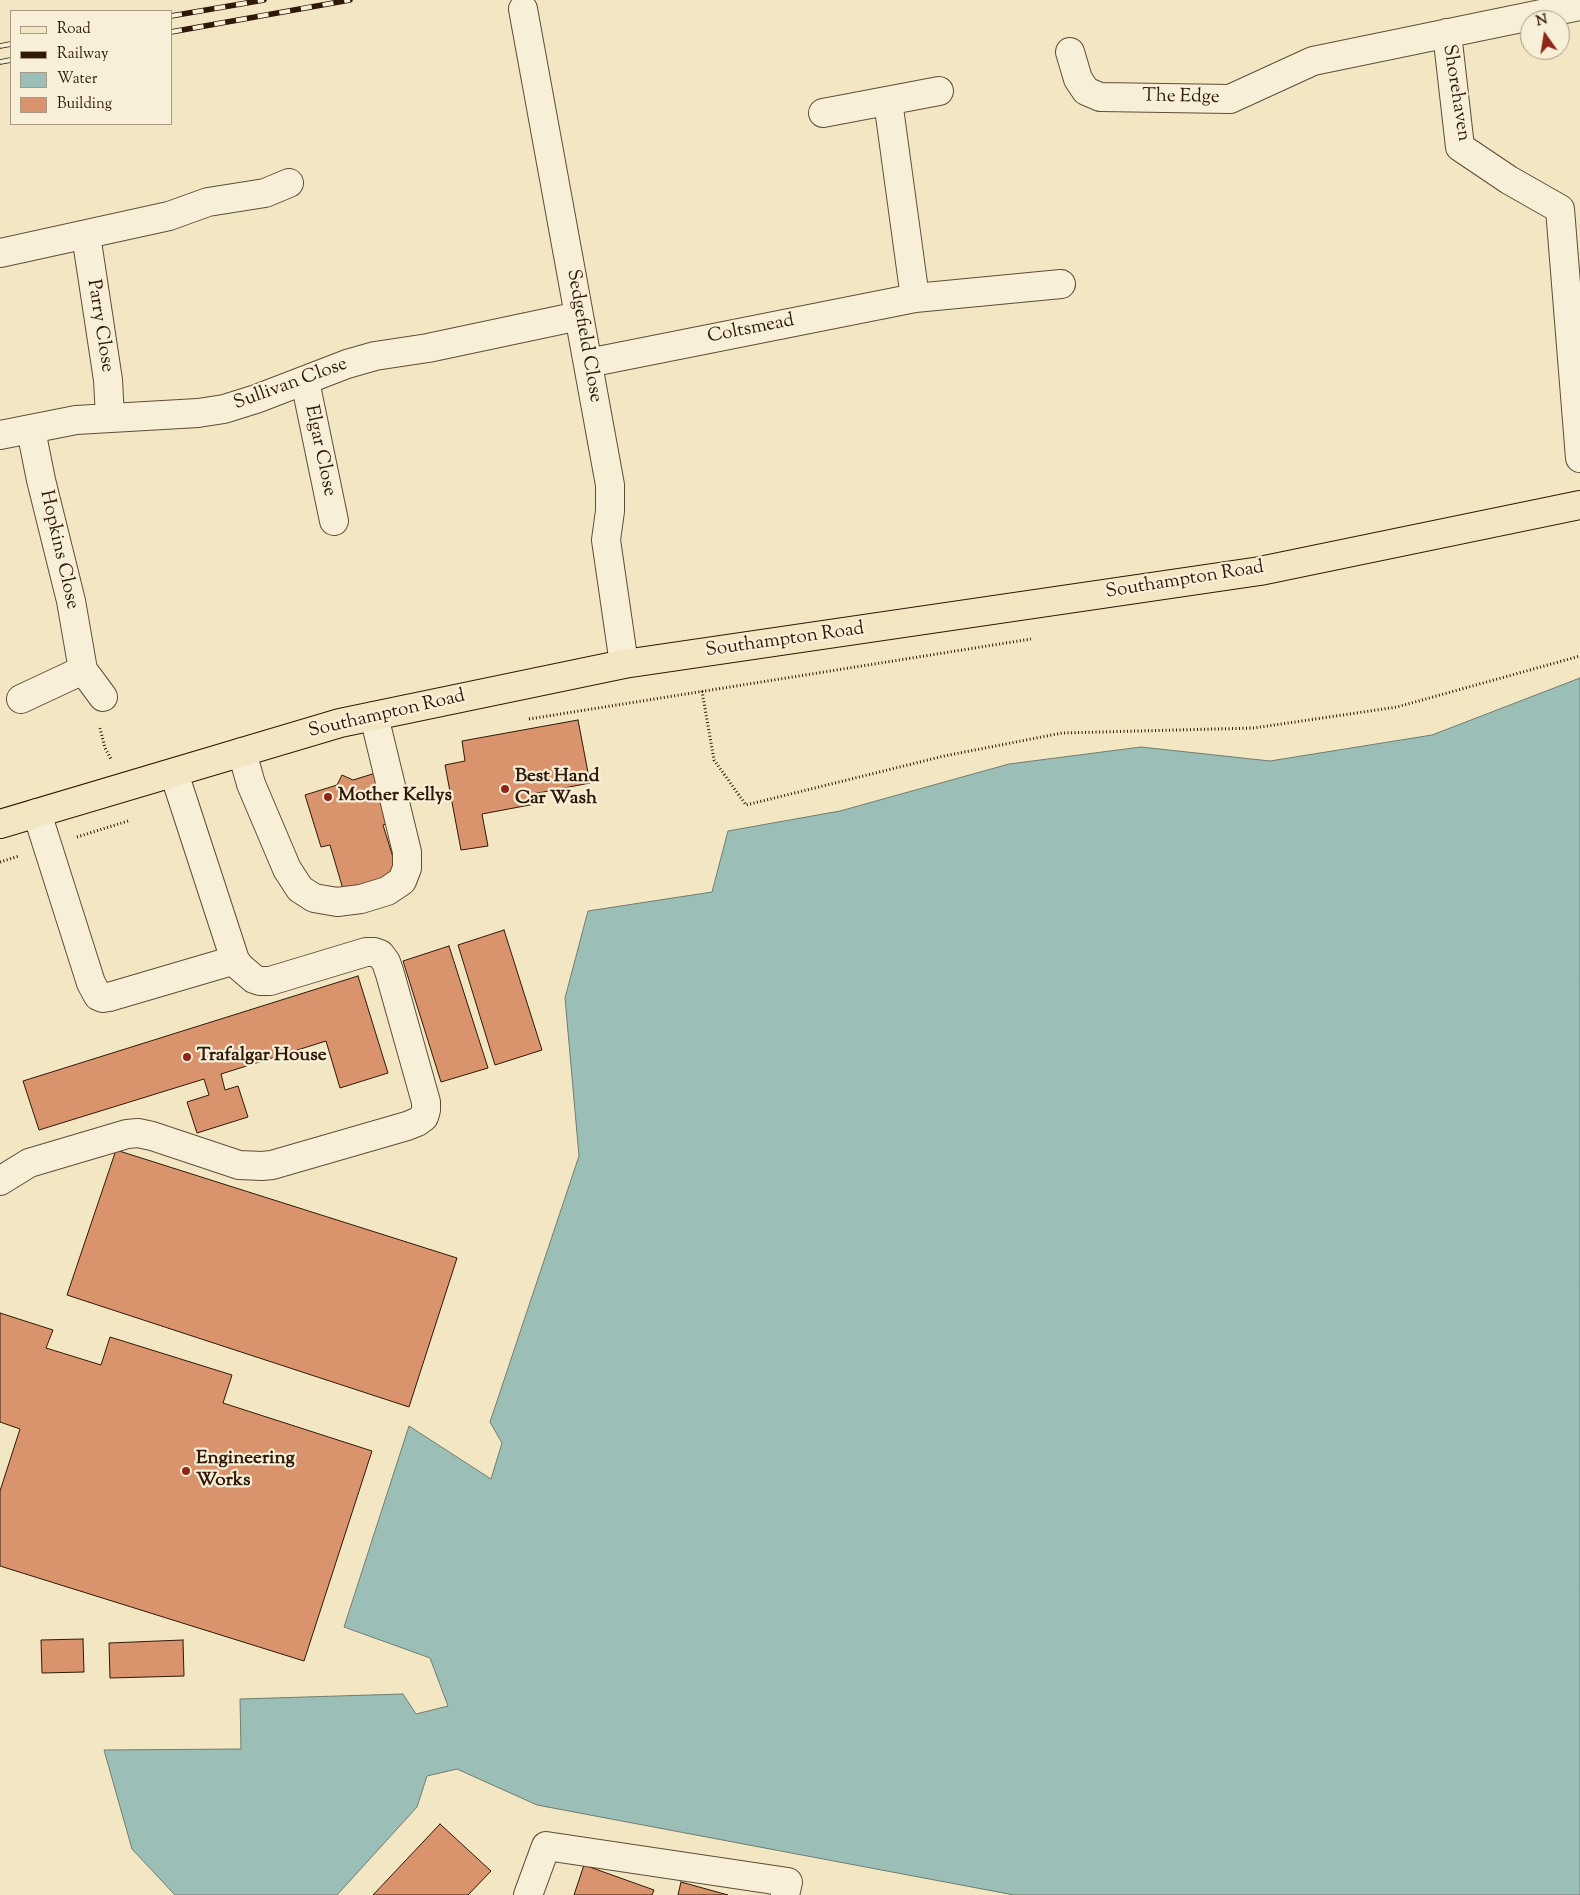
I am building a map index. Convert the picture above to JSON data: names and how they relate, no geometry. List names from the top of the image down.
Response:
{
  "streets": {
    "main road": ["Southampton Road"],
    "street": [
      "Shorehaven",
      "The Edge",
      "Parry Close",
      "Coltsmead",
      "Sedgefield Close",
      "Sullivan Close",
      "Elgar Close",
      "Hopkins Close"
    ]
  },
  "crossings": [
    ["Shorehaven", "The Edge"],
    ["Parry Close", "Sullivan Close"],
    ["Coltsmead", "Sedgefield Close"],
    ["Sedgefield Close", "Sullivan Close"],
    ["Sedgefield Close", "Southampton Road"],
    ["Sullivan Close", "Elgar Close"],
    ["Sullivan Close", "Hopkins Close"]
  ],
  "places": [
    "Best Hand Car Wash",
    "Mother Kellys",
    "Trafalgar House",
    "Engineering Works"
  ],
  "legend": [
    "Road",
    "Railway",
    "Water",
    "Building"
  ],
  "north": "top"
}
